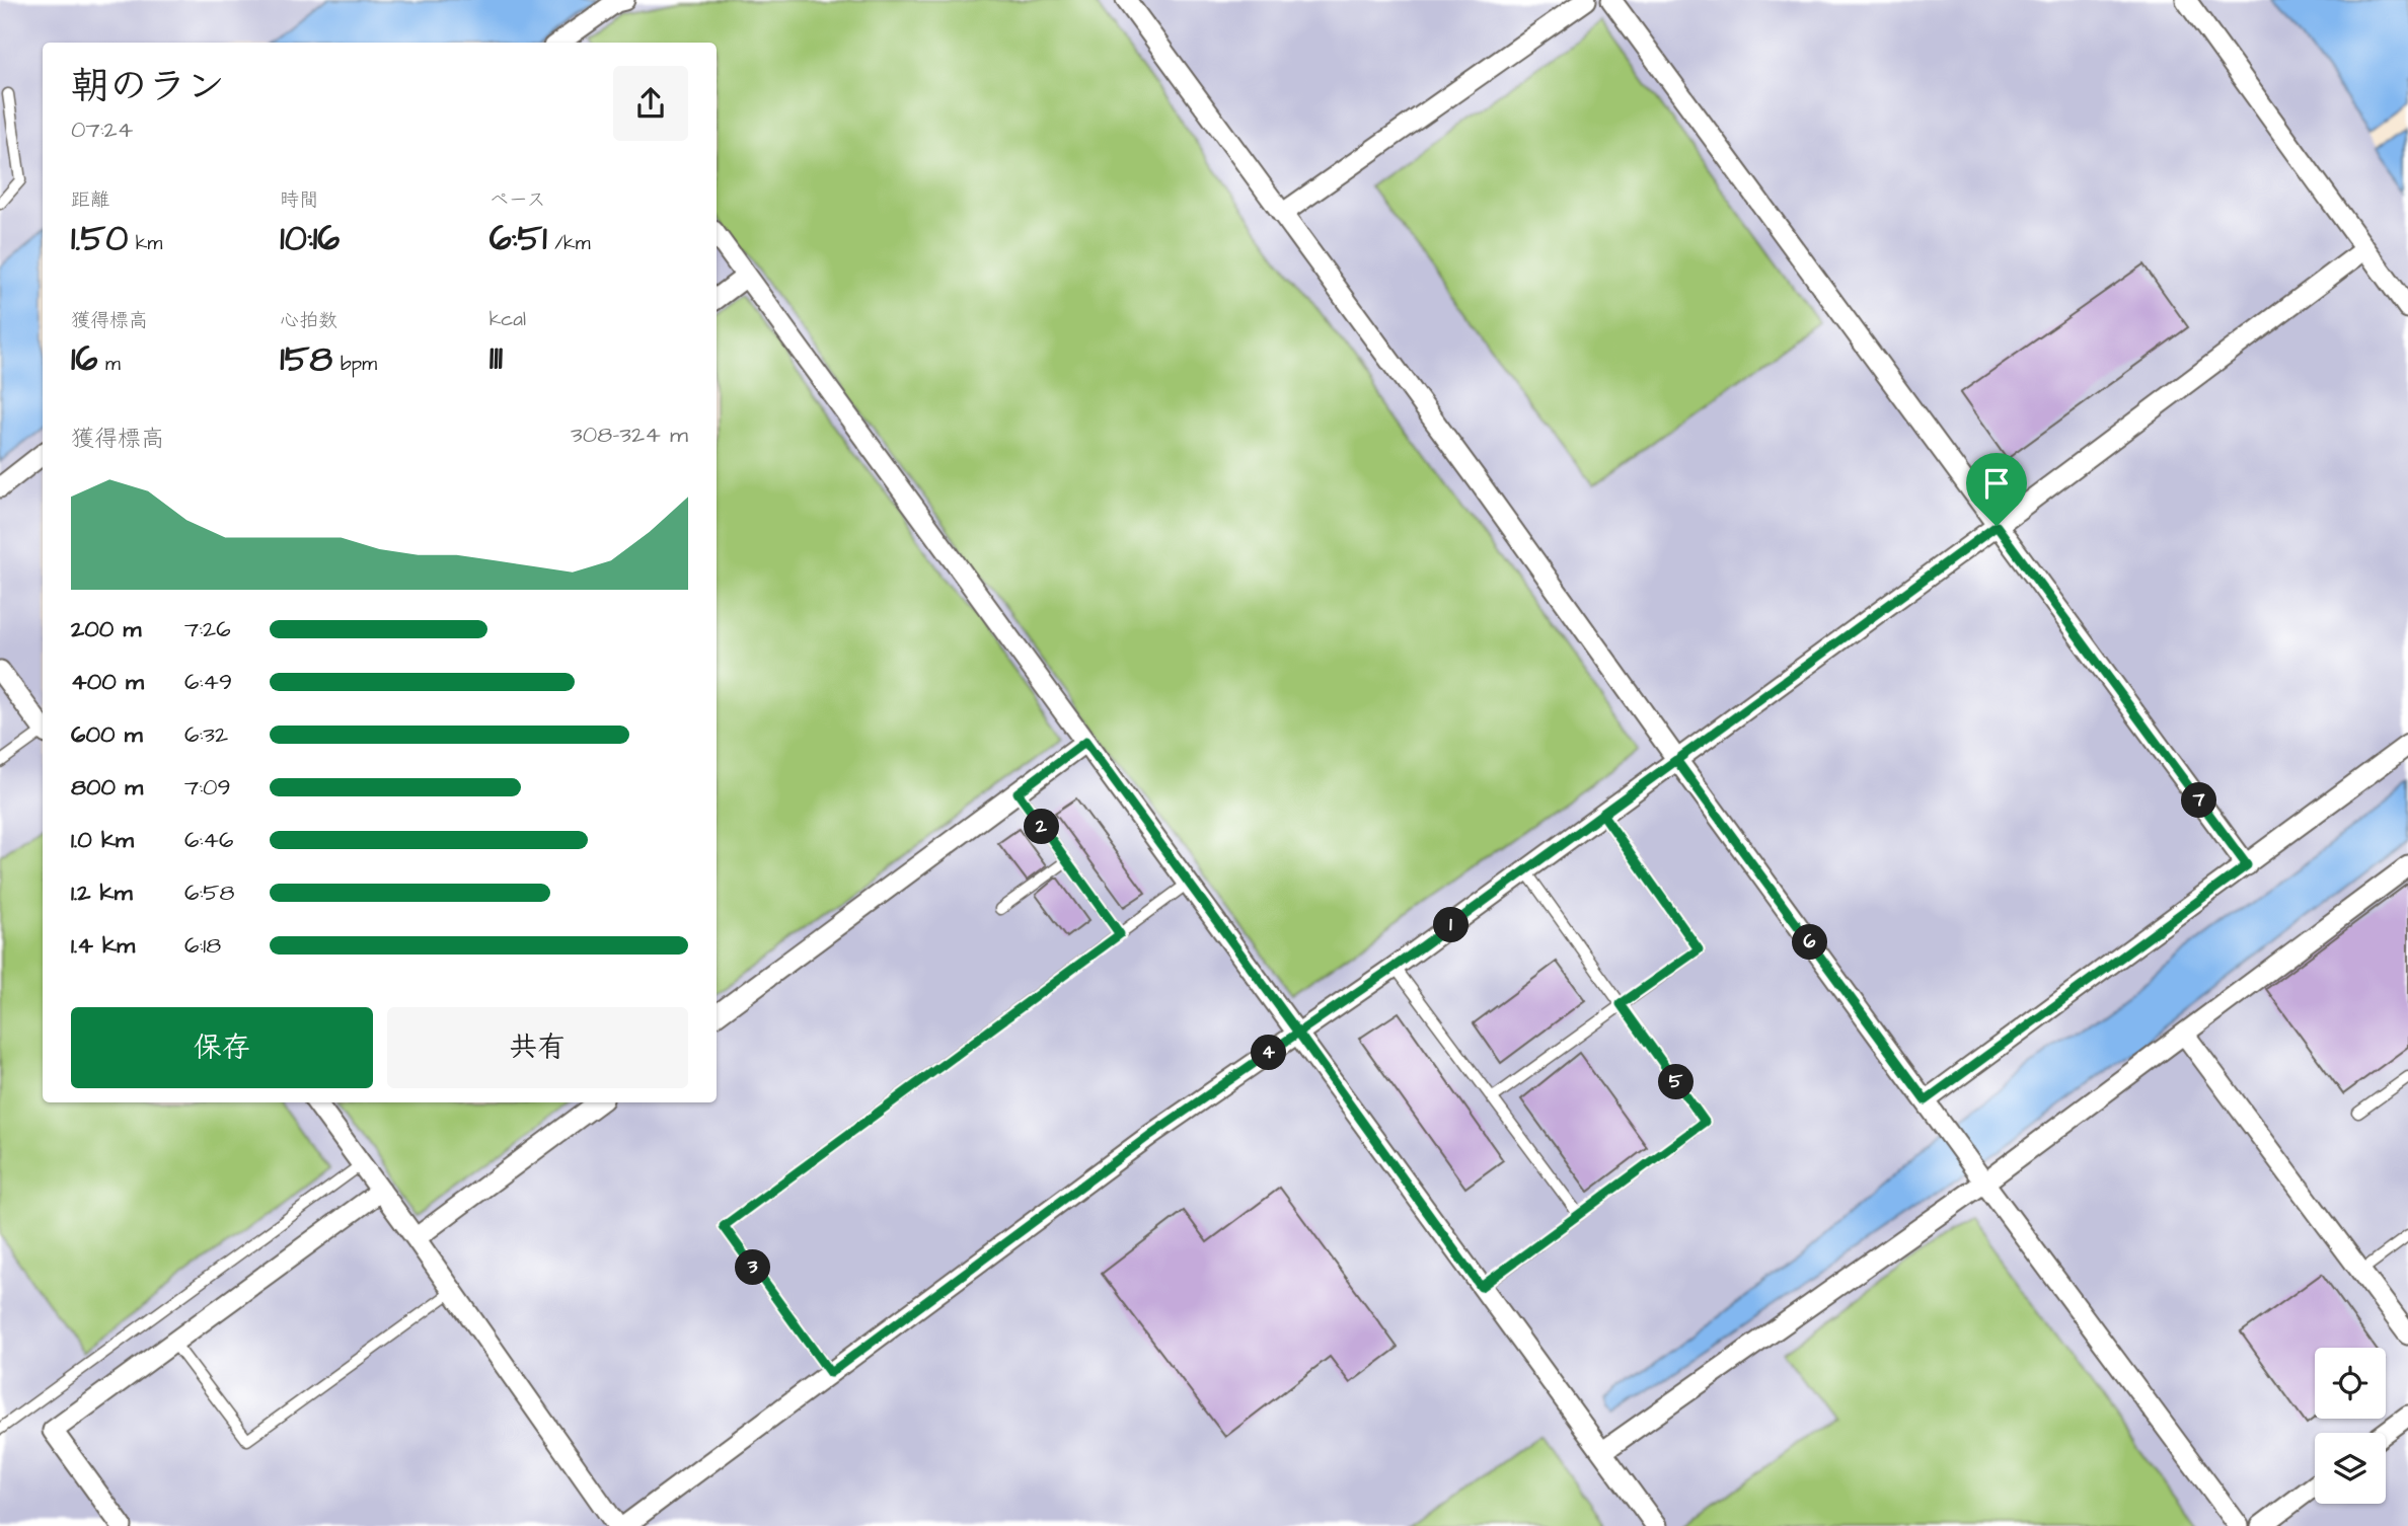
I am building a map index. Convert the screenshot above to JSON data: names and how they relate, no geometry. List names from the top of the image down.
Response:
{
  "page": {
    "heading": ["朝のラン", "07:24"],
    "stats": [
      ["距離", "1.50 km"],
      ["時間", "10:16"],
      ["ペース", "6:51 /km"],
      ["獲得標高", "16 m"],
      ["心拍数", "158 bpm"],
      ["kcal", "111"]
    ],
    "chart": ["獲得標高", "308–324 m"],
    "list": [
      {
        "name": "200 m",
        "note": "7:26"
      },
      {
        "name": "400 m",
        "note": "6:49"
      },
      {
        "name": "600 m",
        "note": "6:32"
      },
      {
        "name": "800 m",
        "note": "7:09"
      },
      {
        "name": "1.0 km",
        "note": "6:46"
      },
      {
        "name": "1.2 km",
        "note": "6:58"
      },
      {
        "name": "1.4 km",
        "note": "6:18"
      }
    ],
    "pins": [
      "7",
      "2",
      "1",
      "6",
      "4",
      "5",
      "3"
    ],
    "buttons": ["保存", "共有"]
  }
}
